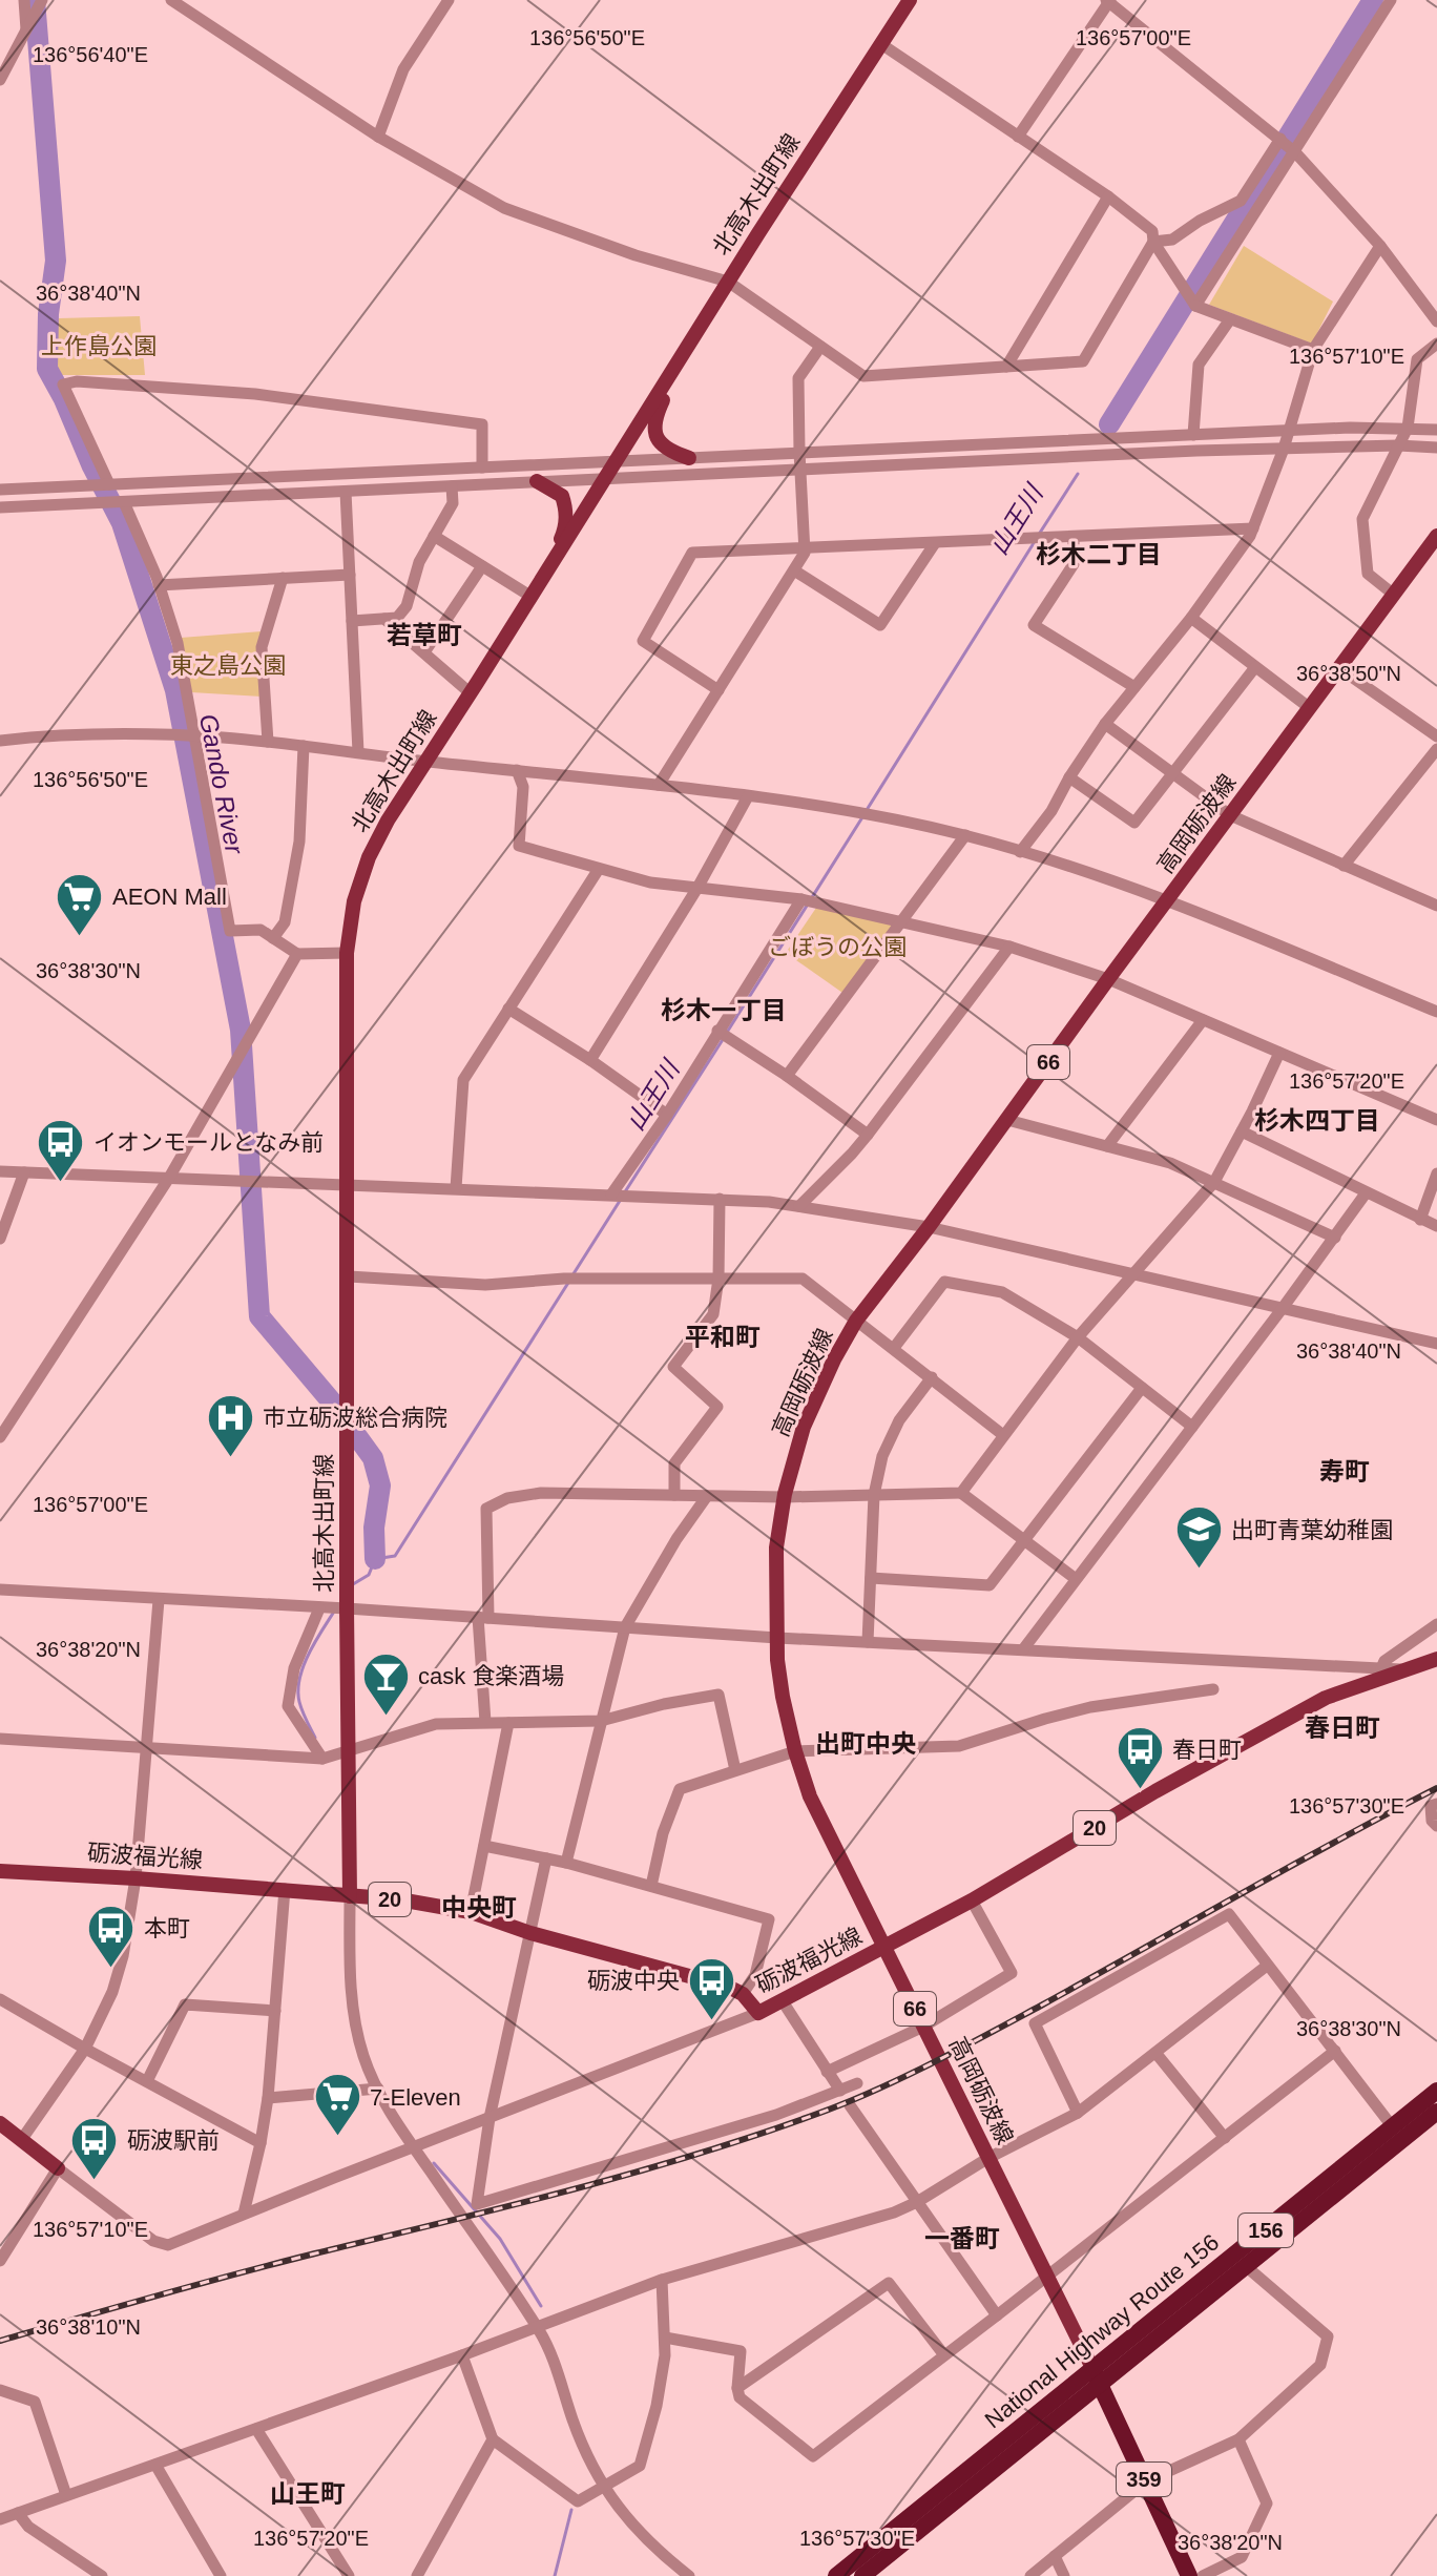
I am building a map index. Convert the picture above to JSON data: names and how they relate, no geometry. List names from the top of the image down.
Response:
{
  "streets": {
    "highway": ["156", "National Highway Route 156", "359"],
    "main road": [
      "北高木出町線",
      "高岡砺波線",
      "66",
      "20",
      "砺波福光線"
    ]
  },
  "crossings": [
    ["北高木出町線", "砺波福光線"],
    ["高岡砺波線", "砺波福光線"],
    ["高岡砺波線", "National Highway Route 156"],
    ["高岡砺波線", "359"],
    ["National Highway Route 156", "359"]
  ],
  "districts": [
    "杉木二丁目",
    "若草町",
    "杉木一丁目",
    "杉木四丁目",
    "平和町",
    "寿町",
    "春日町",
    "出町中央",
    "中央町",
    "一番町",
    "山王町"
  ],
  "water": ["山王川", "Gando River"],
  "parks": ["上作島公園", "東之島公園", "ごぼうの公園"],
  "places": {
    "supermarket": ["AEON Mall", "7-Eleven"],
    "bus stop": [
      "イオンモールとなみ前",
      "春日町",
      "本町",
      "砺波中央",
      "砺波駅前"
    ],
    "hospital": ["市立砺波総合病院"],
    "school or university": ["出町青葉幼稚園"],
    "bar": ["cask 食楽酒場"]
  },
  "coordinates": [
    "136°56'50\"E",
    "136°57'00\"E",
    "136°56'40\"E",
    "36°38'40\"N",
    "136°57'10\"E",
    "36°38'50\"N",
    "36°38'30\"N",
    "136°57'20\"E",
    "36°38'20\"N",
    "136°57'30\"E",
    "36°38'10\"N"
  ]
}
